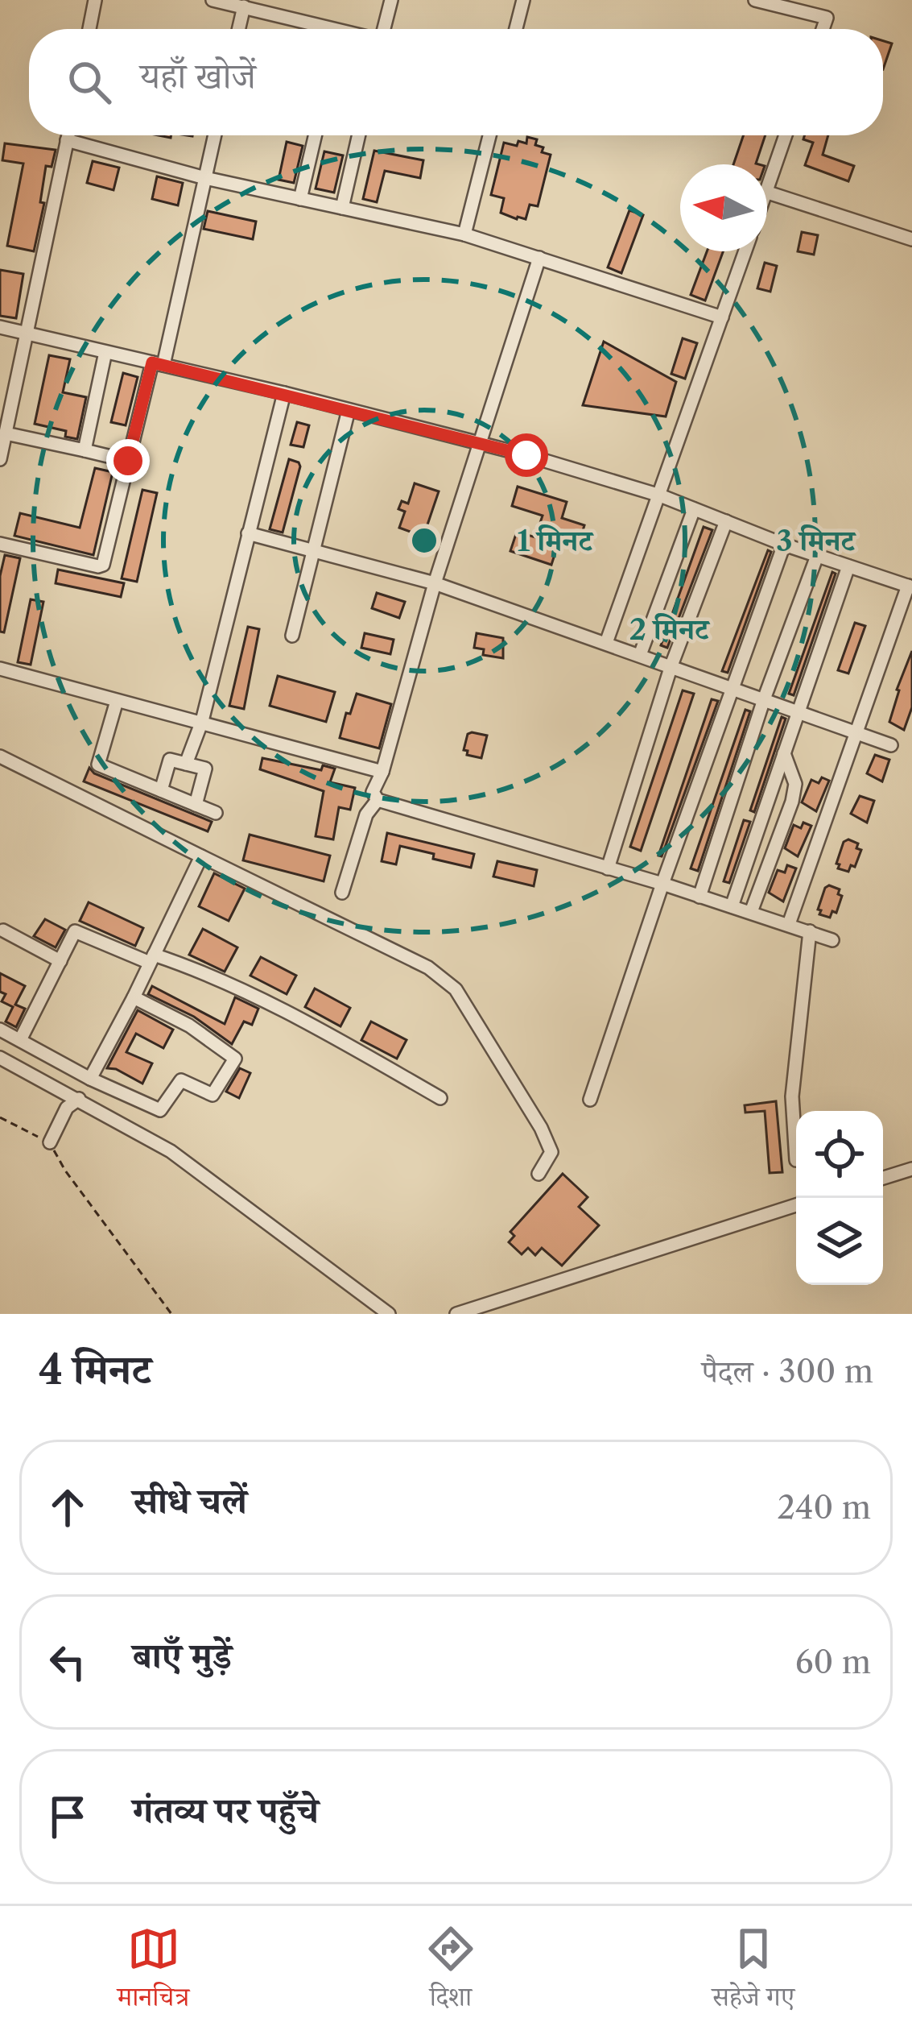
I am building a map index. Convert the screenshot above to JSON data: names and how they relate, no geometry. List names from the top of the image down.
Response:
{
  "north": "left",
  "page": {
    "search": "यहाँ खोजें",
    "heading": ["4 मिनट", "पैदल · 300 m"],
    "list": [
      ["सीधे चलें", "240 m"],
      ["बाएँ मुड़ें", "60 m"],
      "गंतव्य पर पहुँचे"
    ],
    "nav": ["मानचित्र", "दिशा", "सहेजे गए"]
  },
  "rings": ["1 मिनट", "3 मिनट", "2 मिनट"]
}
